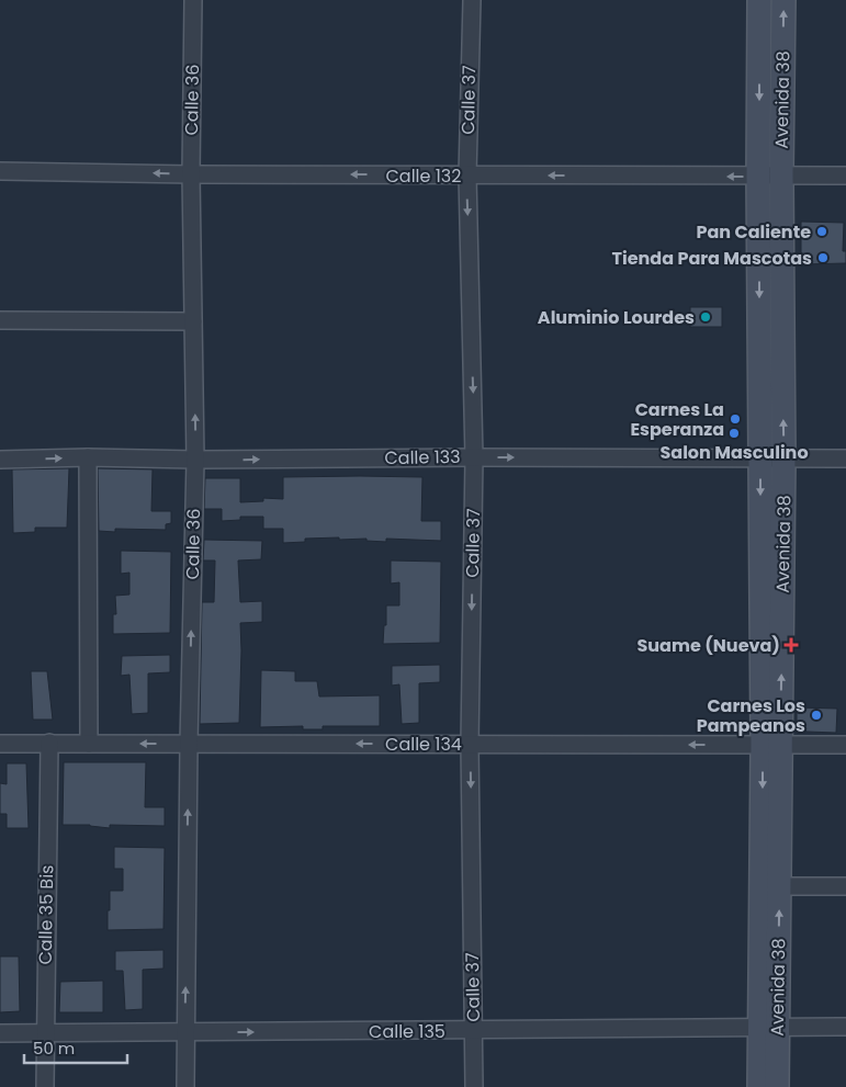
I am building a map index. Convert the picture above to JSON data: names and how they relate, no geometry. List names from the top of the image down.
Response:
{
  "streets": {
    "main road": ["Avenida 38"],
    "street": [
      "Calle 36",
      "Calle 37",
      "Calle 132",
      "Calle 133",
      "Calle 134",
      "Calle 35 Bis",
      "Calle 135"
    ]
  },
  "crossings": [
    ["Calle 36", "Calle 132"],
    ["Calle 36", "Calle 133"],
    ["Calle 36", "Calle 134"],
    ["Calle 36", "Calle 135"],
    ["Calle 37", "Calle 132"],
    ["Calle 37", "Calle 133"],
    ["Calle 37", "Calle 134"],
    ["Calle 37", "Calle 135"],
    ["Avenida 38", "Calle 132"],
    ["Avenida 38", "Calle 133"],
    ["Avenida 38", "Calle 134"],
    ["Avenida 38", "Calle 135"],
    ["Calle 134", "Calle 35 Bis"],
    ["Calle 35 Bis", "Calle 135"]
  ],
  "one_way": [
    "Calle 37",
    "Calle 132",
    "Calle 133",
    "Calle 134"
  ],
  "places": {
    "other": [
      "Pan Caliente",
      "Tienda Para Mascotas",
      "Aluminio Lourdes",
      "Carnes La Esperanza",
      "Salon Masculino",
      "Carnes Los Pampeanos"
    ],
    "health": ["Suame (Nueva)"]
  },
  "scale_bar": "50 m"
}
